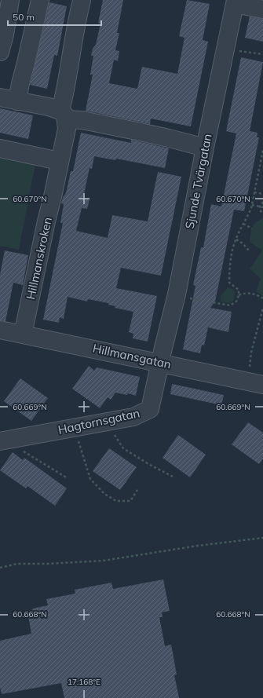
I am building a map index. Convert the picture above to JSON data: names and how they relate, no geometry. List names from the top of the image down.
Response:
{
  "streets": {
    "street": [
      "Sjunde Tvärgatan",
      "Hillmanskroken",
      "Hillmansgatan",
      "Hagtornsgatan"
    ]
  },
  "crossings": [
    ["Sjunde Tvärgatan", "Hillmansgatan"],
    ["Sjunde Tvärgatan", "Hagtornsgatan"],
    ["Hillmanskroken", "Hillmansgatan"],
    ["Hillmansgatan", "Hagtornsgatan"]
  ],
  "scale_bar": "50 m",
  "coordinates": [
    "60.670°N",
    "60.669°N",
    "60.668°N",
    "17.168°E"
  ]
}
